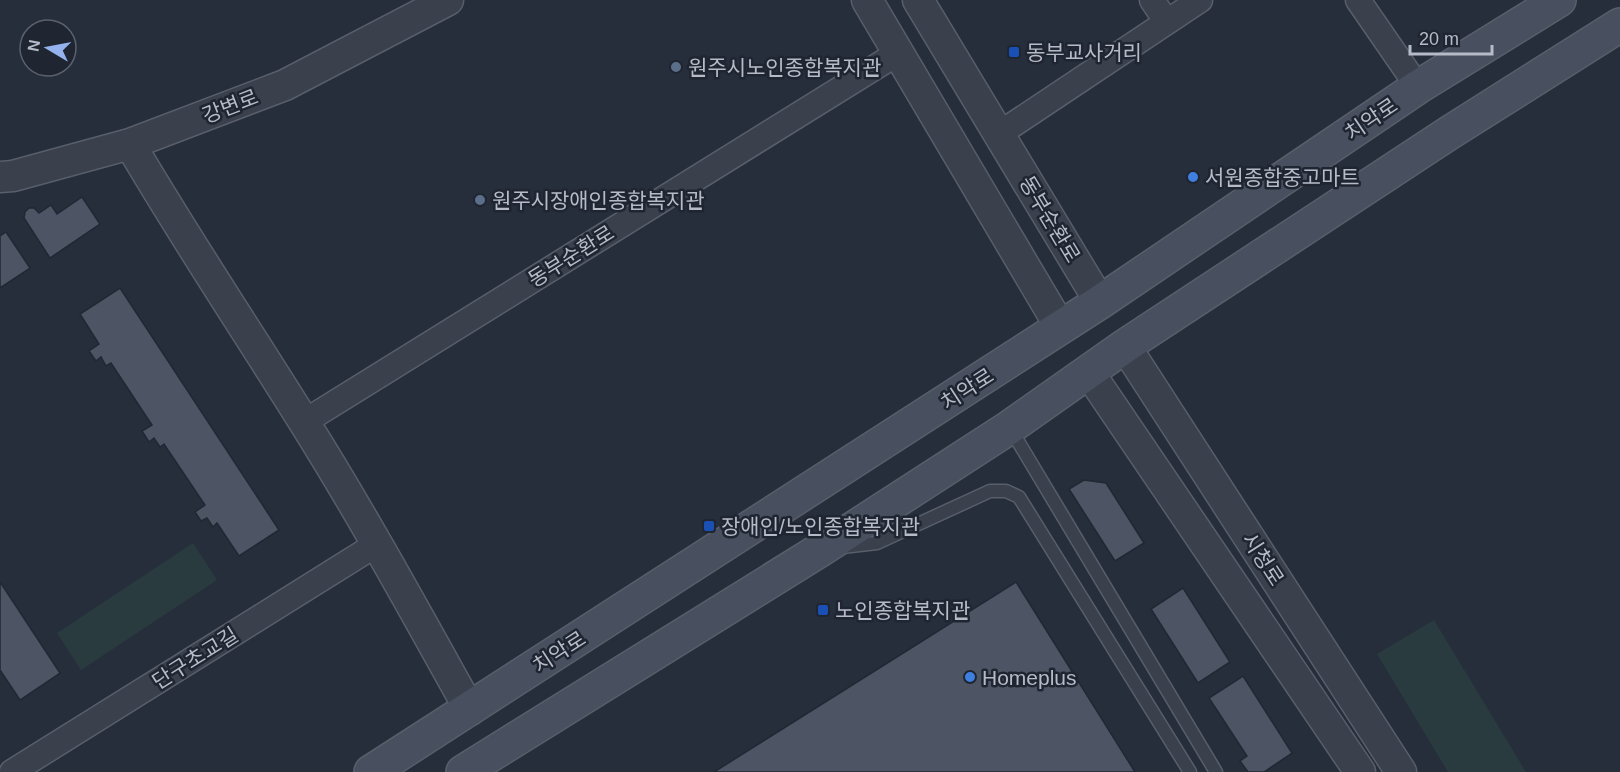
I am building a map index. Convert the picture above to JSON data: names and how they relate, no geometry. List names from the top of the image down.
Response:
{
  "streets": {
    "main road": ["치악로", "동부순환로"],
    "street": ["강변로", "시청로", "단구초교길"]
  },
  "crossings": [
    ["치악로", "동부순환로"],
    ["동부순환로", "시청로"]
  ],
  "places": {
    "transit": ["동부교사거리", "장애인/노인종합복지관", "노인종합복지관"],
    "other": [
      "원주시노인종합복지관",
      "서원종합중고마트",
      "원주시장애인종합복지관",
      "Homeplus"
    ]
  },
  "scale_bar": "20 m",
  "north": "left"
}
